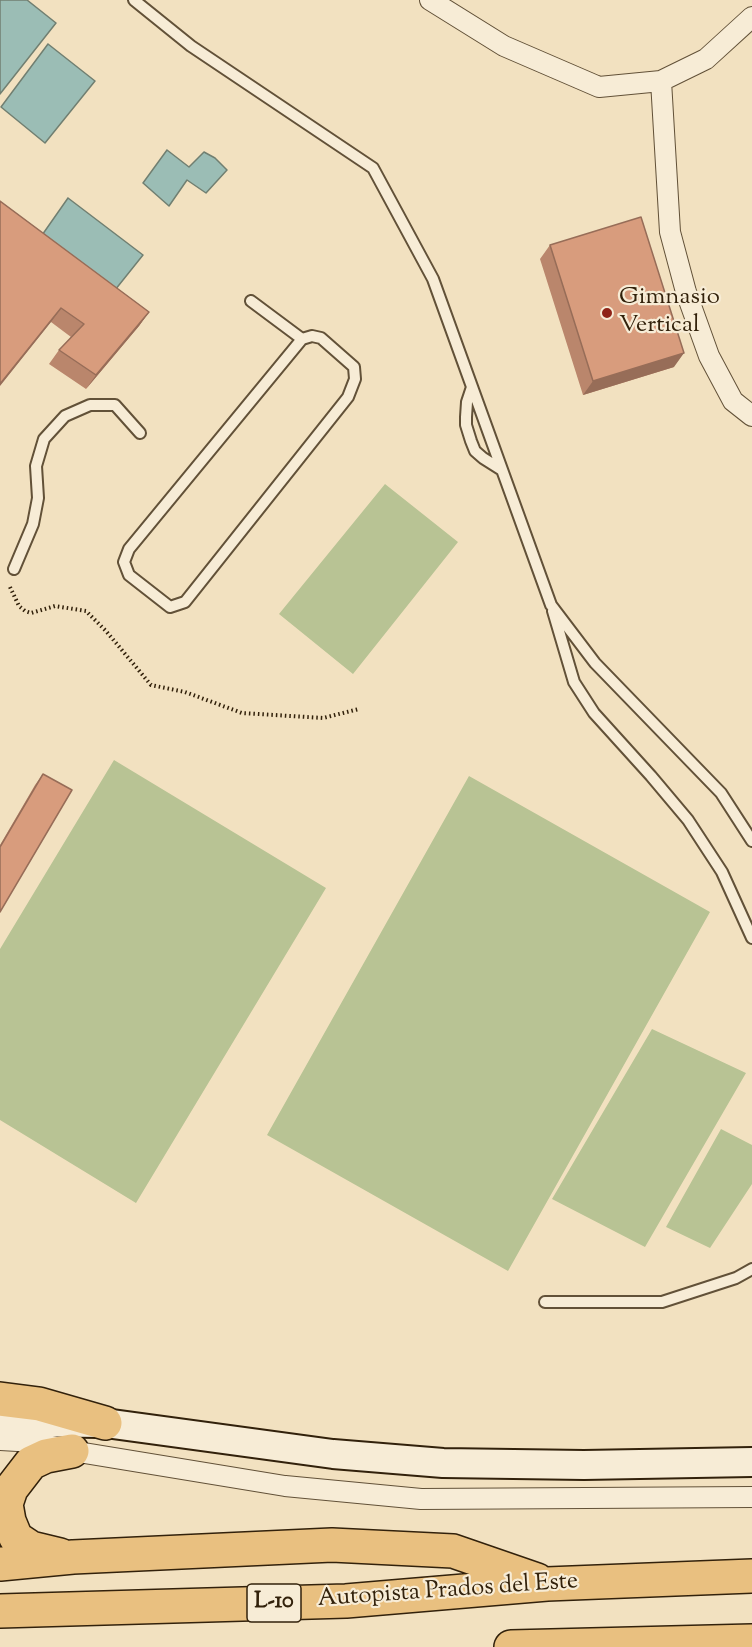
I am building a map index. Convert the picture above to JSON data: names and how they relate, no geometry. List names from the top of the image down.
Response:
{
  "streets": {
    "highway": ["Autopista Prados del Este", "L-10"]
  },
  "places": ["Gimnasio Vertical"]
}
